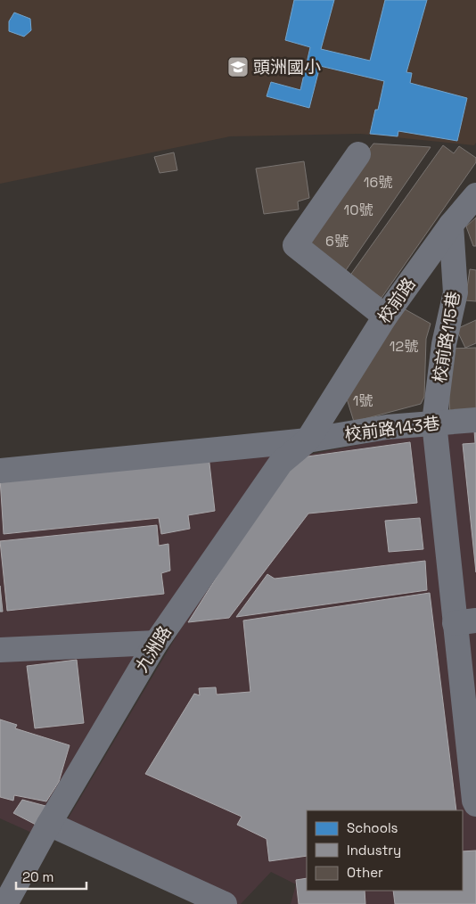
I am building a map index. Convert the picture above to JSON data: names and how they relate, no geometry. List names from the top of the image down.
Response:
{
  "streets": {
    "street": [
      "校前路",
      "校前路115巷",
      "校前路143巷",
      "九洲路"
    ]
  },
  "crossings": [
    ["校前路", "校前路115巷"],
    ["校前路", "九洲路"],
    ["校前路115巷", "校前路143巷"],
    ["校前路143巷", "九洲路"]
  ],
  "places": {
    "school or university": ["頭洲國小"]
  },
  "house_numbers": [
    "16號",
    "10號",
    "6號",
    "12號",
    "1號"
  ],
  "legend": ["Schools", "Industry", "Other"],
  "scale_bar": "20 m"
}
